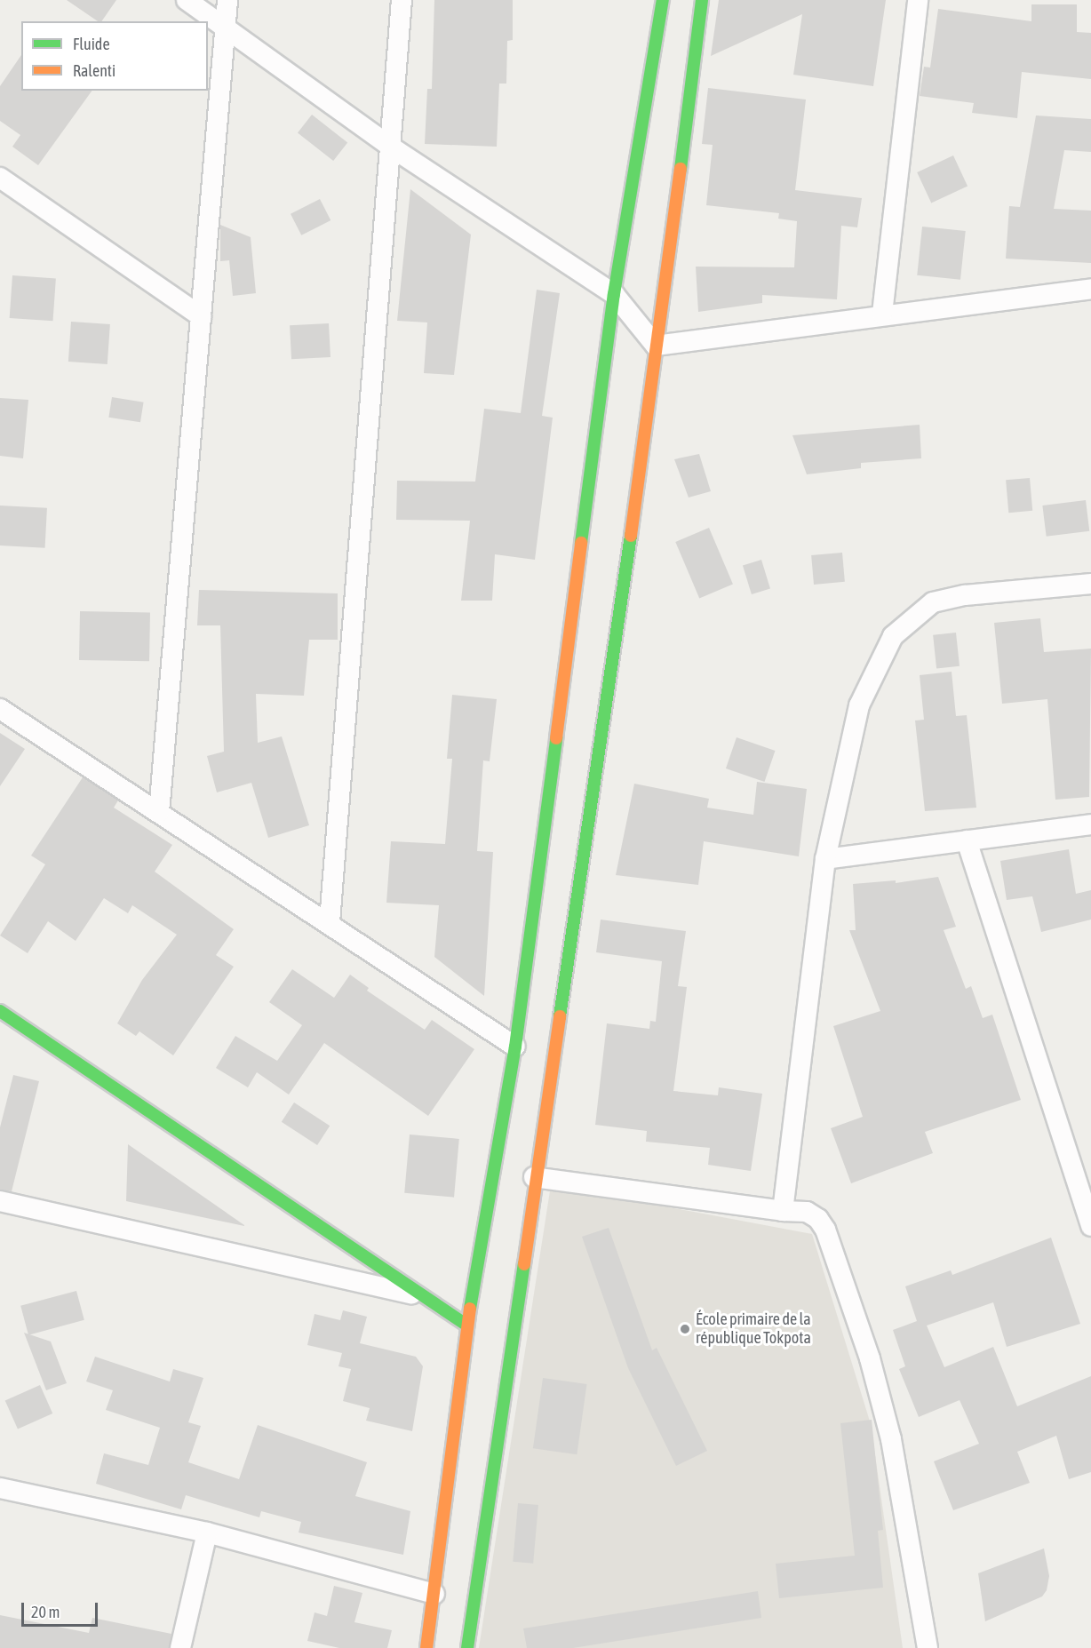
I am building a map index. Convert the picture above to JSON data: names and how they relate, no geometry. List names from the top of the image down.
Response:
{
  "places": ["École primaire de la république Tokpota"],
  "legend": ["Fluide", "Ralenti"],
  "scale_bar": "20 m"
}
